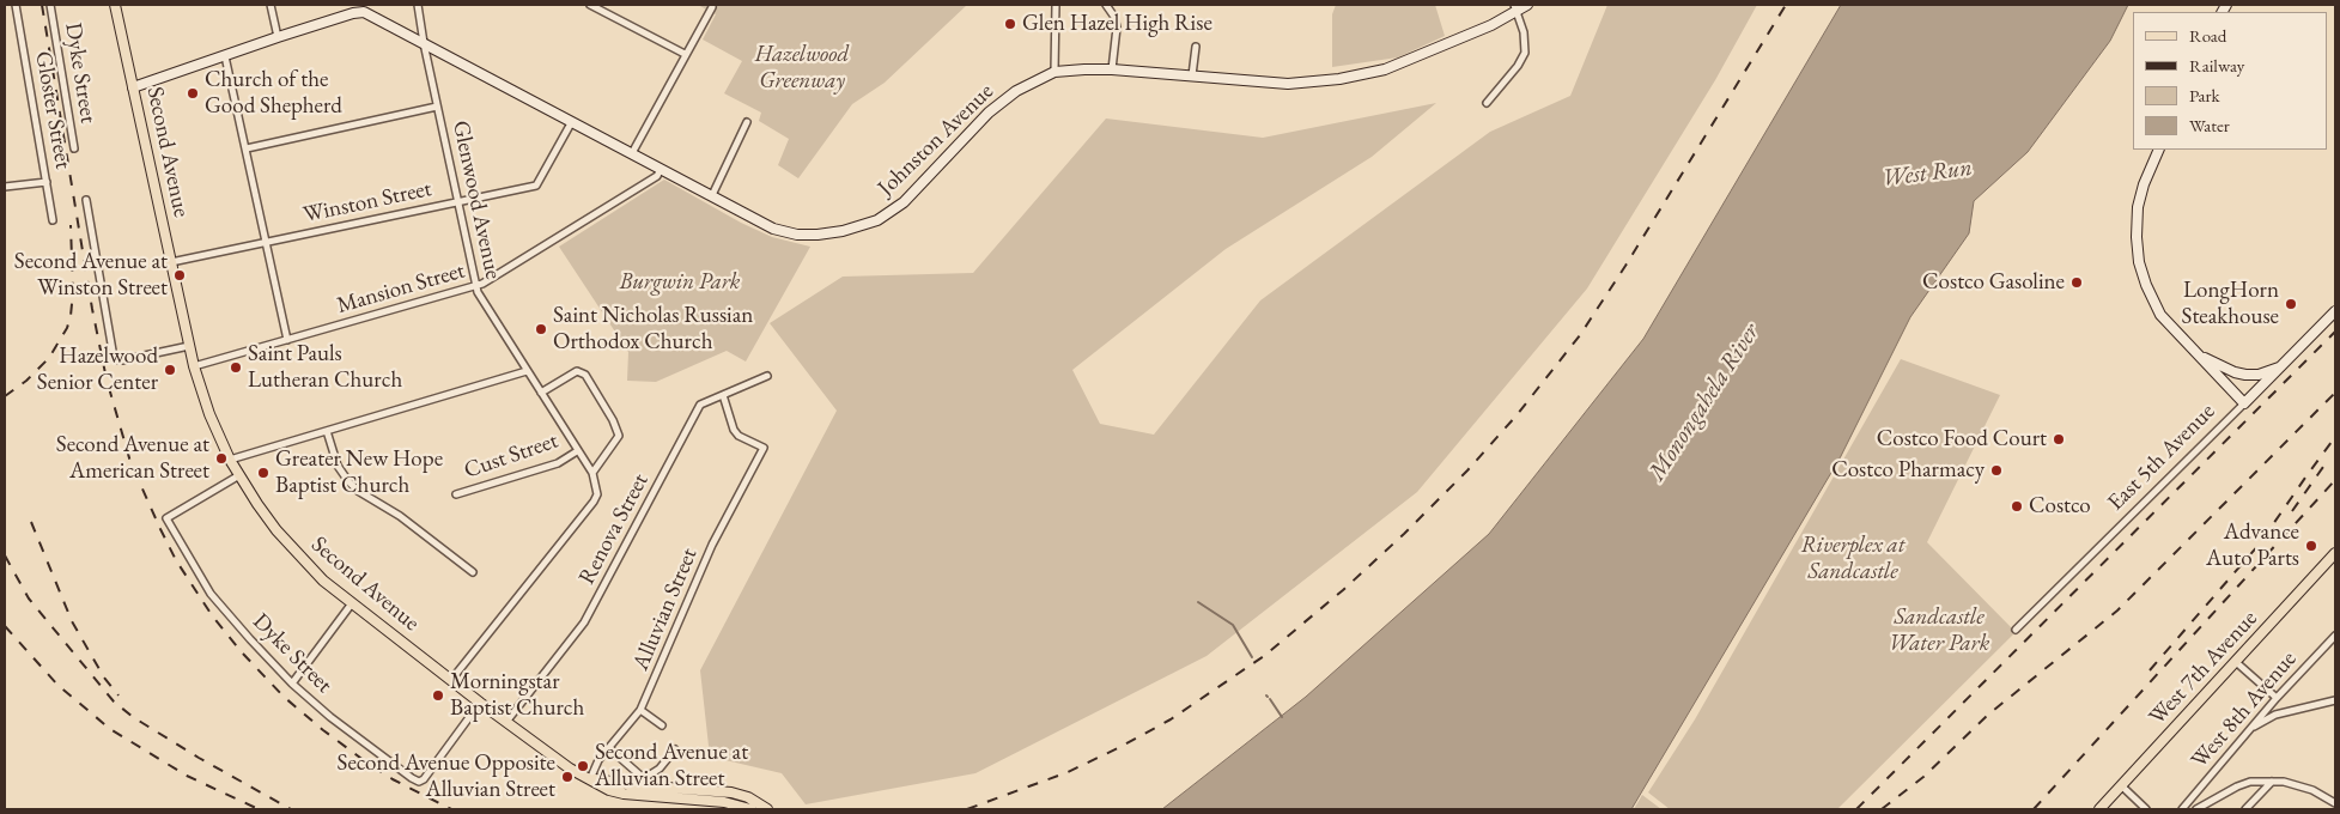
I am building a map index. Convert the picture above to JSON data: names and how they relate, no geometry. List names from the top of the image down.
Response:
{
  "streets": {
    "main road": ["Second Avenue", "West 7th Avenue"],
    "street": [
      "Dyke Street",
      "Gloster Street",
      "Johnston Avenue",
      "Glenwood Avenue",
      "Winston Street",
      "Mansion Street",
      "Cust Street",
      "East 5th Avenue",
      "Renova Street",
      "Alluvian Street",
      "West 8th Avenue"
    ]
  },
  "crossings": [
    ["Dyke Street", "Second Avenue"],
    ["Johnston Avenue", "Second Avenue"],
    ["Johnston Avenue", "Glenwood Avenue"],
    ["Johnston Avenue", "Winston Street"],
    ["Johnston Avenue", "Mansion Street"],
    ["Second Avenue", "Winston Street"],
    ["Second Avenue", "Mansion Street"],
    ["Second Avenue", "Renova Street"],
    ["Second Avenue", "Alluvian Street"],
    ["Glenwood Avenue", "Winston Street"],
    ["Glenwood Avenue", "Mansion Street"],
    ["Glenwood Avenue", "Cust Street"],
    ["Renova Street", "Alluvian Street"]
  ],
  "water": ["West Run", "Monongahela River"],
  "parks": [
    "Hazelwood Greenway",
    "Burgwin Park",
    "Riverplex at Sandcastle",
    "Sandcastle Water Park"
  ],
  "places": [
    "Glen Hazel High Rise",
    "Church of the Good Shepherd",
    "Second Avenue at Winston Street",
    "Costco Gasoline",
    "LongHorn Steakhouse",
    "Saint Nicholas Russian Orthodox Church",
    "Saint Pauls Lutheran Church",
    "Hazelwood Senior Center",
    "Costco Food Court",
    "Second Avenue at American Street",
    "Costco Pharmacy",
    "Greater New Hope Baptist Church",
    "Costco",
    "Advance Auto Parts",
    "Morningstar Baptist Church",
    "Second Avenue at Alluvian Street",
    "Second Avenue Opposite Alluvian Street"
  ],
  "legend": [
    "Road",
    "Railway",
    "Park",
    "Water"
  ]
}
